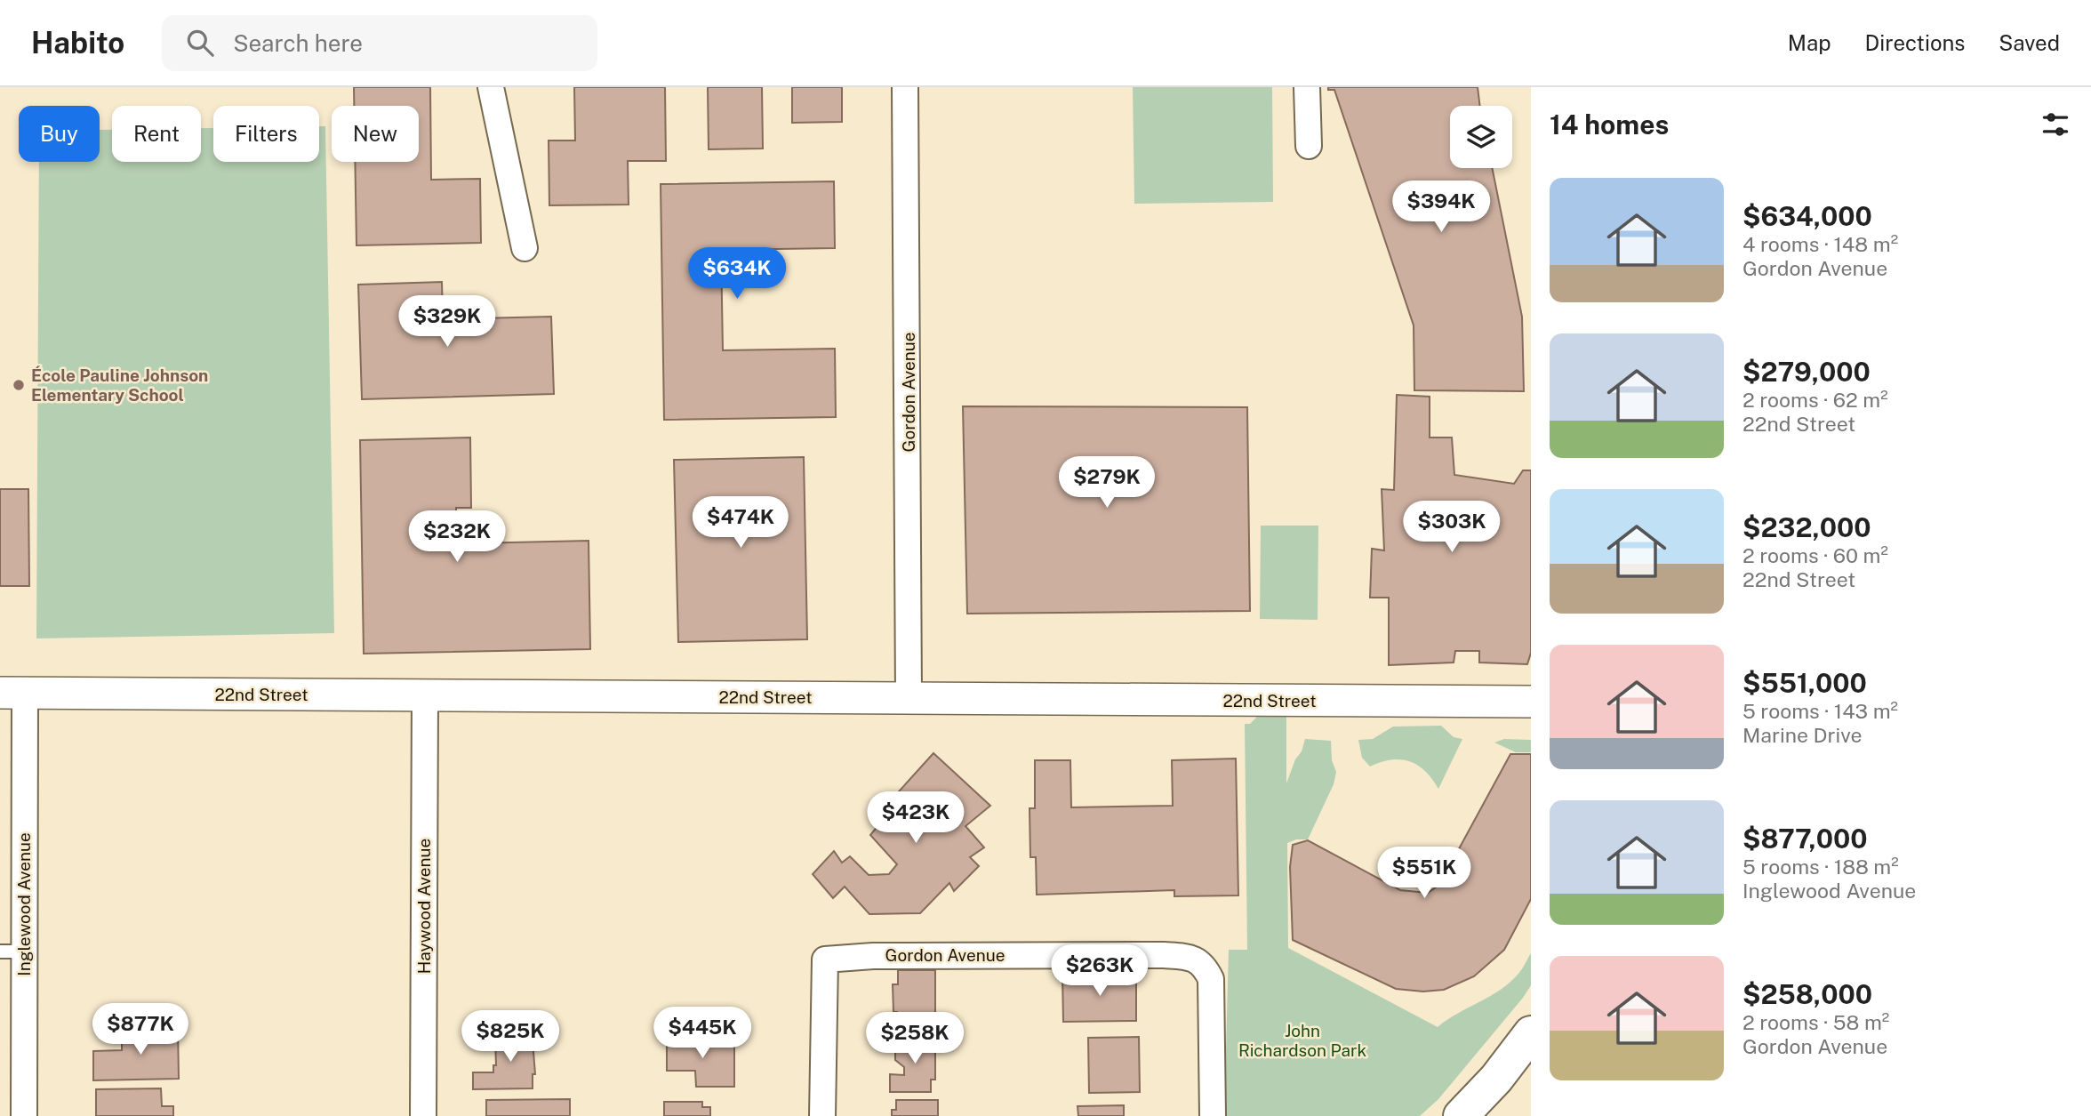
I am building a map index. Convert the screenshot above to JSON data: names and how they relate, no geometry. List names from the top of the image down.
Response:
{
  "streets": {
    "street": [
      "Gordon Avenue",
      "22nd Street",
      "Inglewood Avenue",
      "Haywood Avenue"
    ]
  },
  "crossings": [
    ["Gordon Avenue", "22nd Street"],
    ["22nd Street", "Inglewood Avenue"],
    ["22nd Street", "Haywood Avenue"]
  ],
  "parks": ["John Richardson Park"],
  "places": ["École Pauline Johnson Elementary School"],
  "page": {
    "header": "Habito",
    "search": "Search here",
    "nav": ["Map", "Directions", "Saved"],
    "heading": "14 homes",
    "chip": [
      "Buy",
      "Rent",
      "Filters",
      "New"
    ],
    "list": [
      {
        "name": "$634,000",
        "note": "4 rooms · 148 m² · Gordon Avenue"
      },
      {
        "name": "$279,000",
        "note": "2 rooms · 62 m² · 22nd Street"
      },
      {
        "name": "$232,000",
        "note": "2 rooms · 60 m² · 22nd Street"
      },
      {
        "name": "$551,000",
        "note": "5 rooms · 143 m² · Marine Drive"
      },
      {
        "name": "$877,000",
        "note": "5 rooms · 188 m² · Inglewood Avenue"
      },
      {
        "name": "$258,000",
        "note": "2 rooms · 58 m² · Gordon Avenue"
      }
    ],
    "price": [
      "$394K",
      "$634K",
      "$329K",
      "$279K",
      "$474K",
      "$303K",
      "$232K",
      "$423K",
      "$551K",
      "$263K",
      "$877K",
      "$445K",
      "$825K",
      "$258K"
    ]
  }
}
